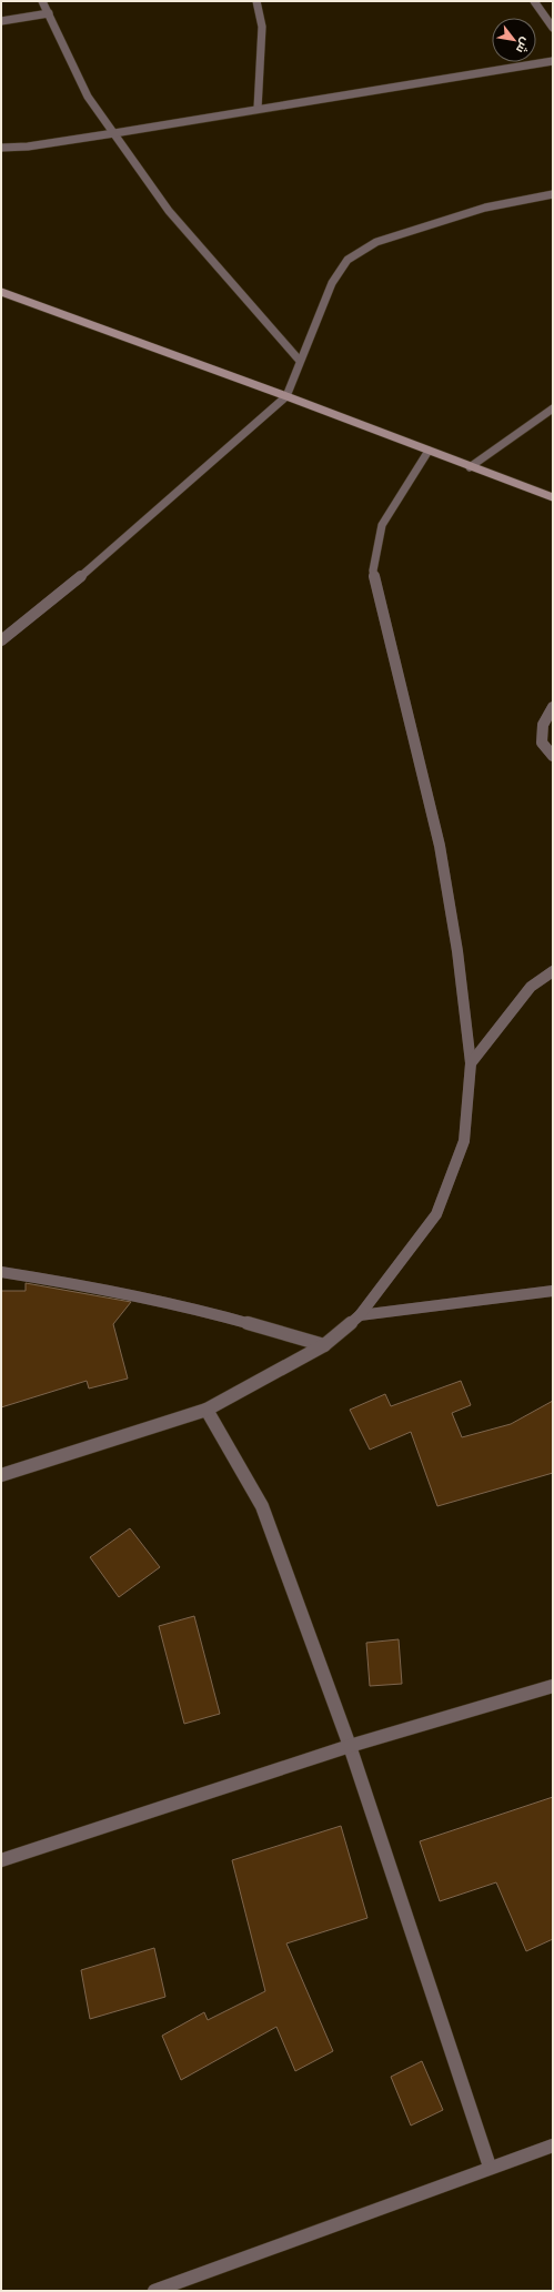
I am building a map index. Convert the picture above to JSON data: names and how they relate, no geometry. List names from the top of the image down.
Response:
{
  "north": "bottom right"
}
